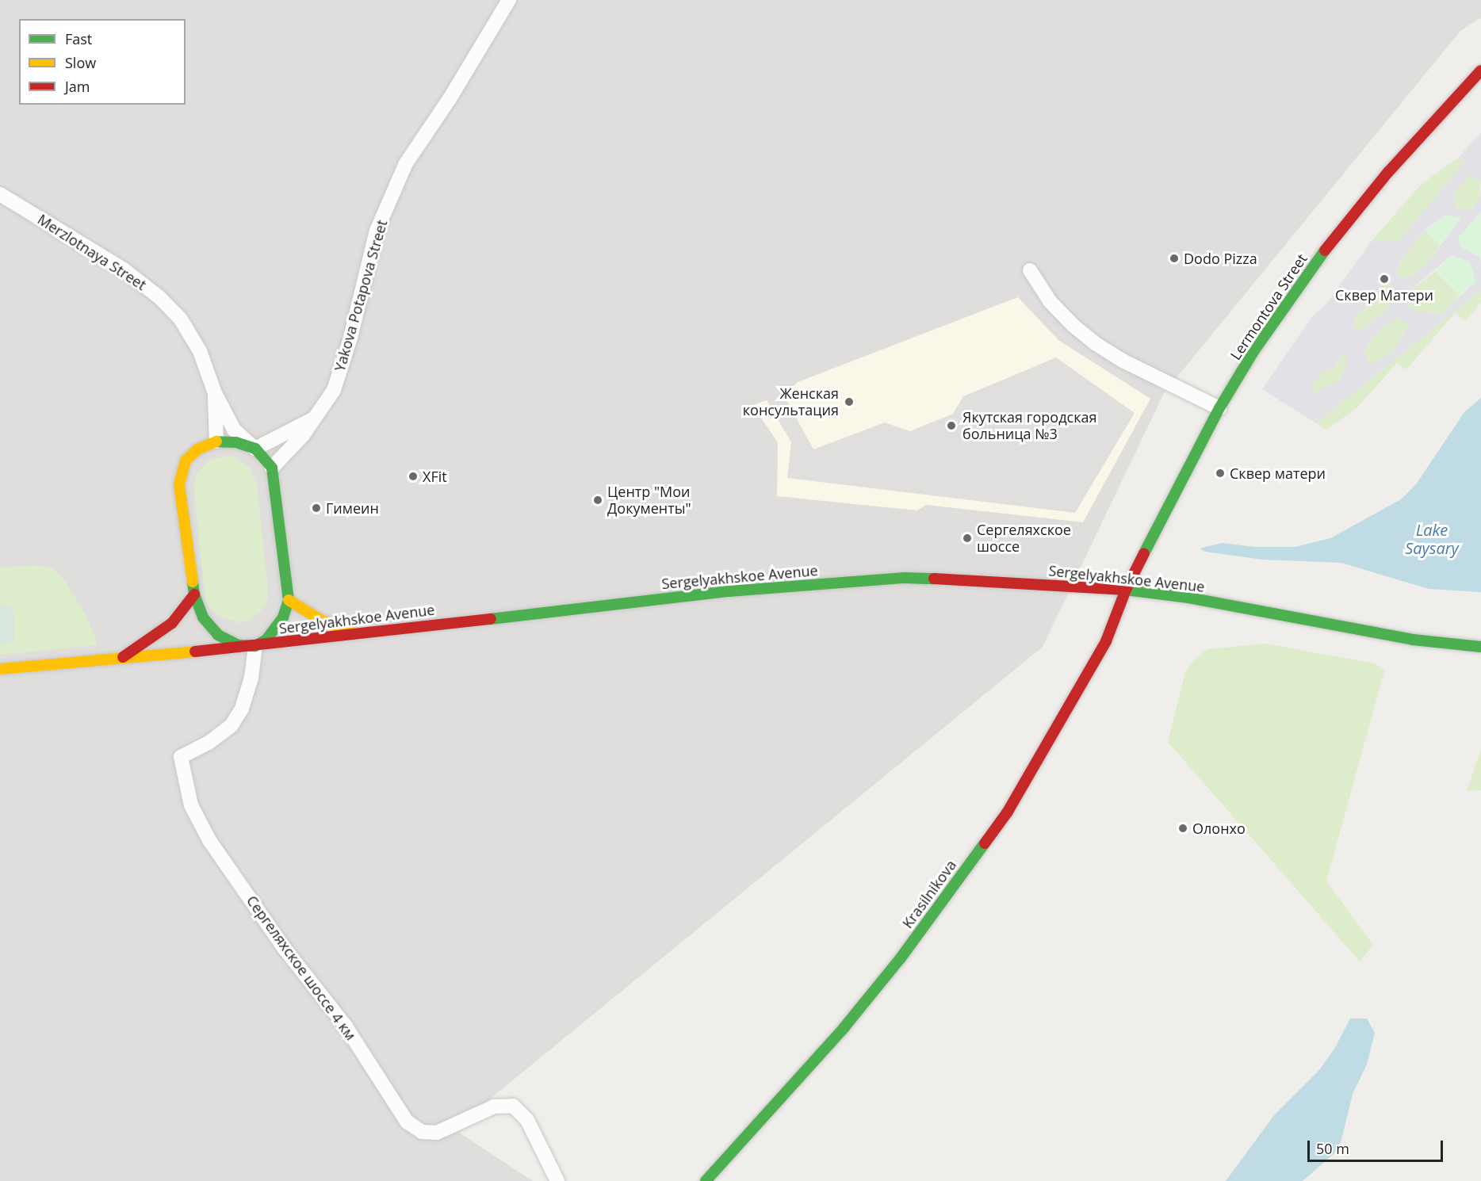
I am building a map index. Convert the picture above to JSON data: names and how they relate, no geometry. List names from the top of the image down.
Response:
{
  "streets": {
    "main road": ["Lermontova Street", "Sergelyakhskoe Avenue", "Krasilnikova"],
    "street": ["Merzlotnaya Street", "Yakova Potapova Street", "Сергеляхское шоссе 4 км"]
  },
  "crossings": [
    ["Lermontova Street", "Sergelyakhskoe Avenue"],
    ["Lermontova Street", "Krasilnikova"],
    ["Sergelyakhskoe Avenue", "Krasilnikova"],
    ["Sergelyakhskoe Avenue", "Сергеляхское шоссе 4 км"]
  ],
  "water": ["Lake Saysary"],
  "places": [
    "Dodo Pizza",
    "Сквер Матери",
    "Женская консультация",
    "Якутская городская больница №3",
    "Сквер матери",
    "XFit",
    "Центр \"Мои Документы\"",
    "Гимеин",
    "Сергеляхское шоссе",
    "Олонхо"
  ],
  "legend": ["Fast", "Slow", "Jam"],
  "scale_bar": "50 m"
}
